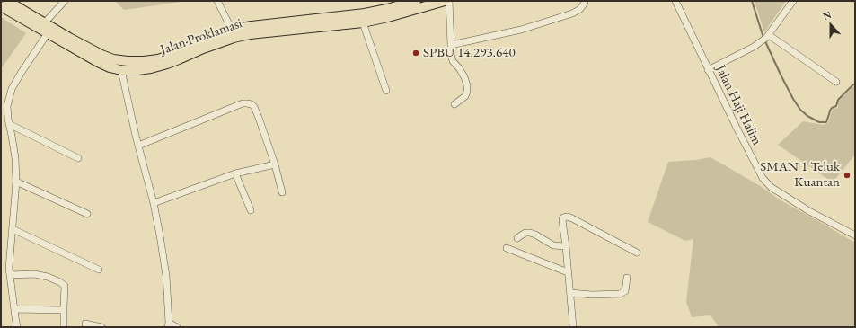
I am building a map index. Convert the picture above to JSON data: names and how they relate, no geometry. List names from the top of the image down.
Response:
{
  "streets": {
    "highway": ["Jalan Proklamasi"],
    "street": ["Jalan Haji Halim"]
  },
  "places": ["SPBU 14.293.640", "SMAN 1 Teluk Kuantan"],
  "north": "top"
}
